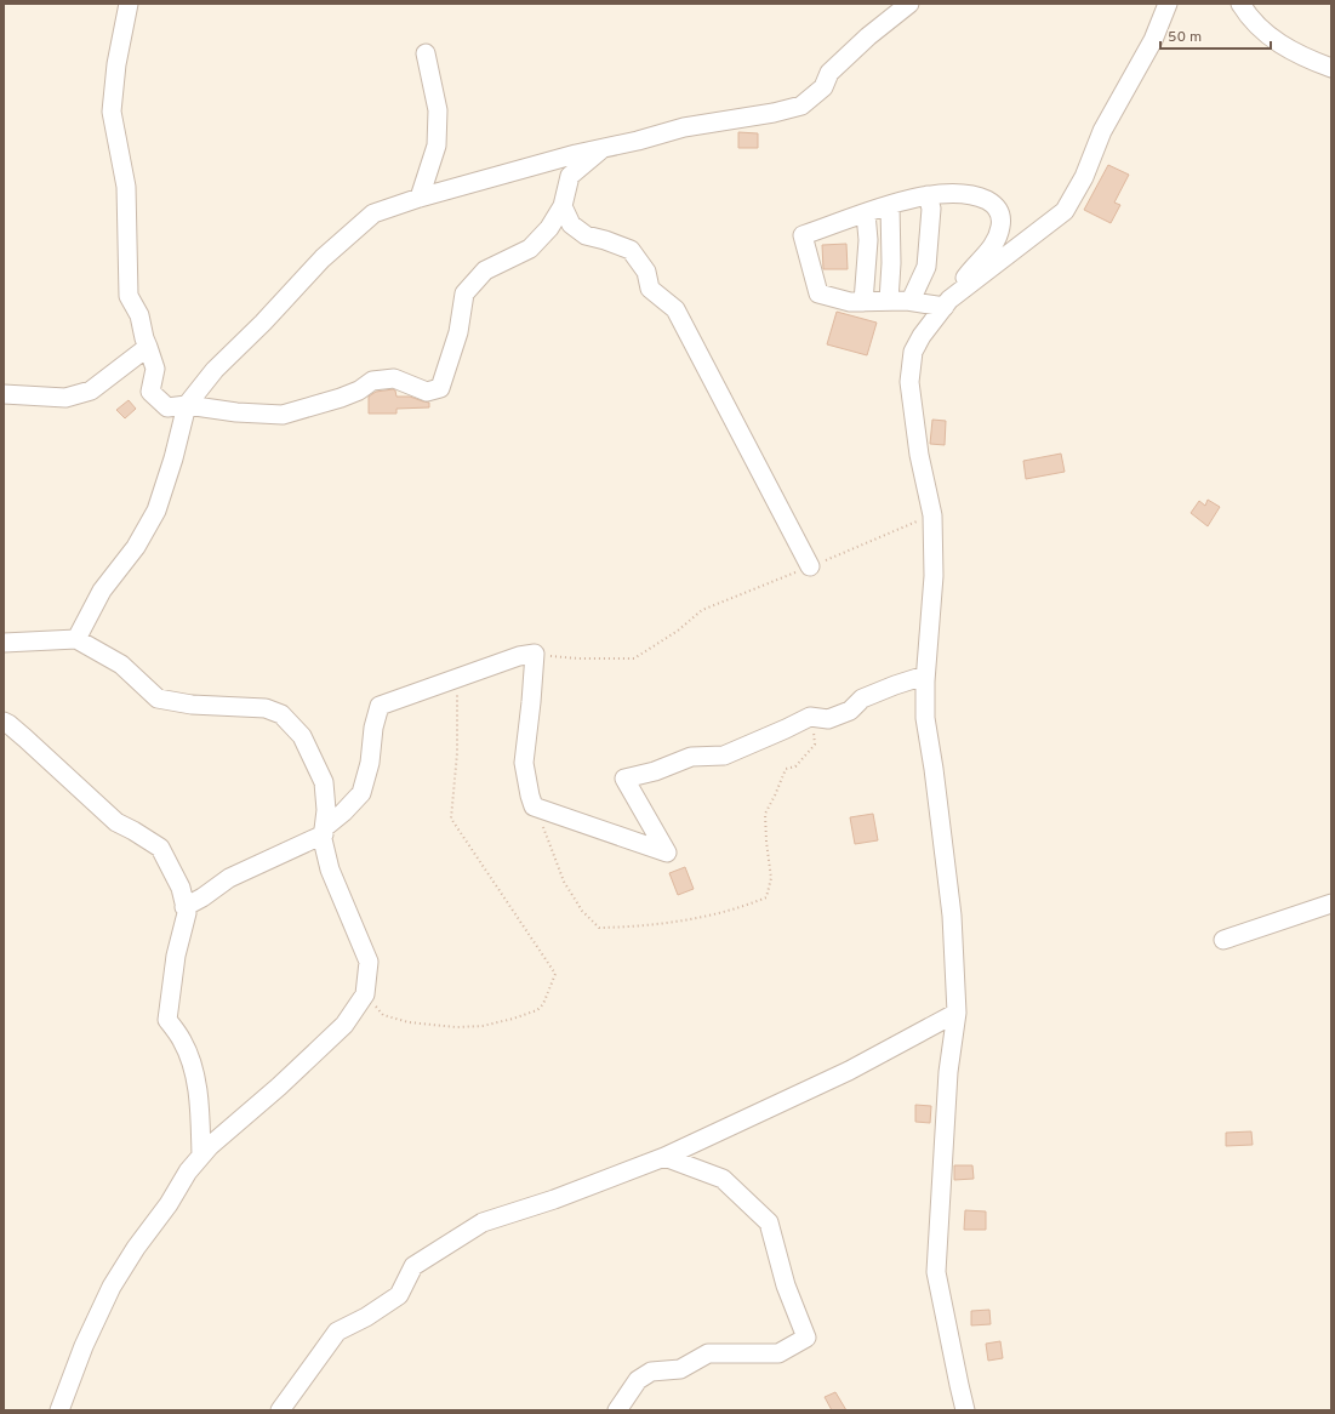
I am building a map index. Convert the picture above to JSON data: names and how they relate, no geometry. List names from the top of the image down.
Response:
{
  "scale_bar": "50 m"
}
